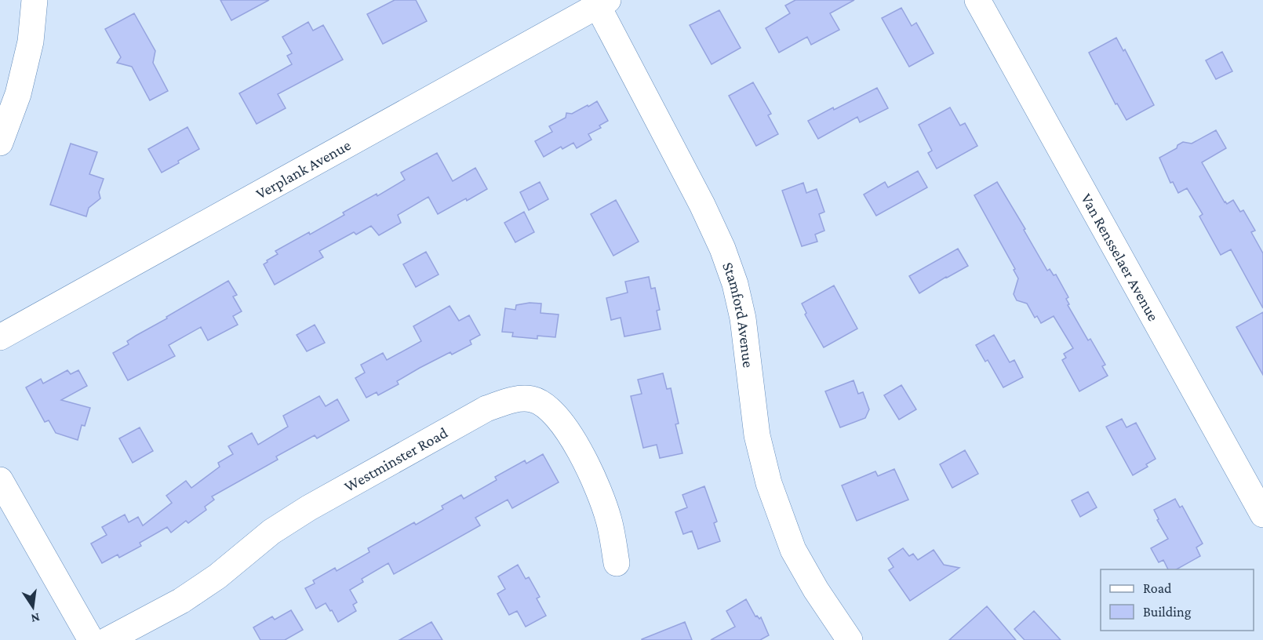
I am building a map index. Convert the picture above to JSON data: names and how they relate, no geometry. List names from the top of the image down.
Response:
{
  "streets": {
    "street": [
      "Verplank Avenue",
      "Van Rensselaer Avenue",
      "Stamford Avenue",
      "Westminster Road"
    ]
  },
  "crossings": [
    ["Verplank Avenue", "Stamford Avenue"]
  ],
  "legend": ["Road", "Building"],
  "north": "bottom"
}
